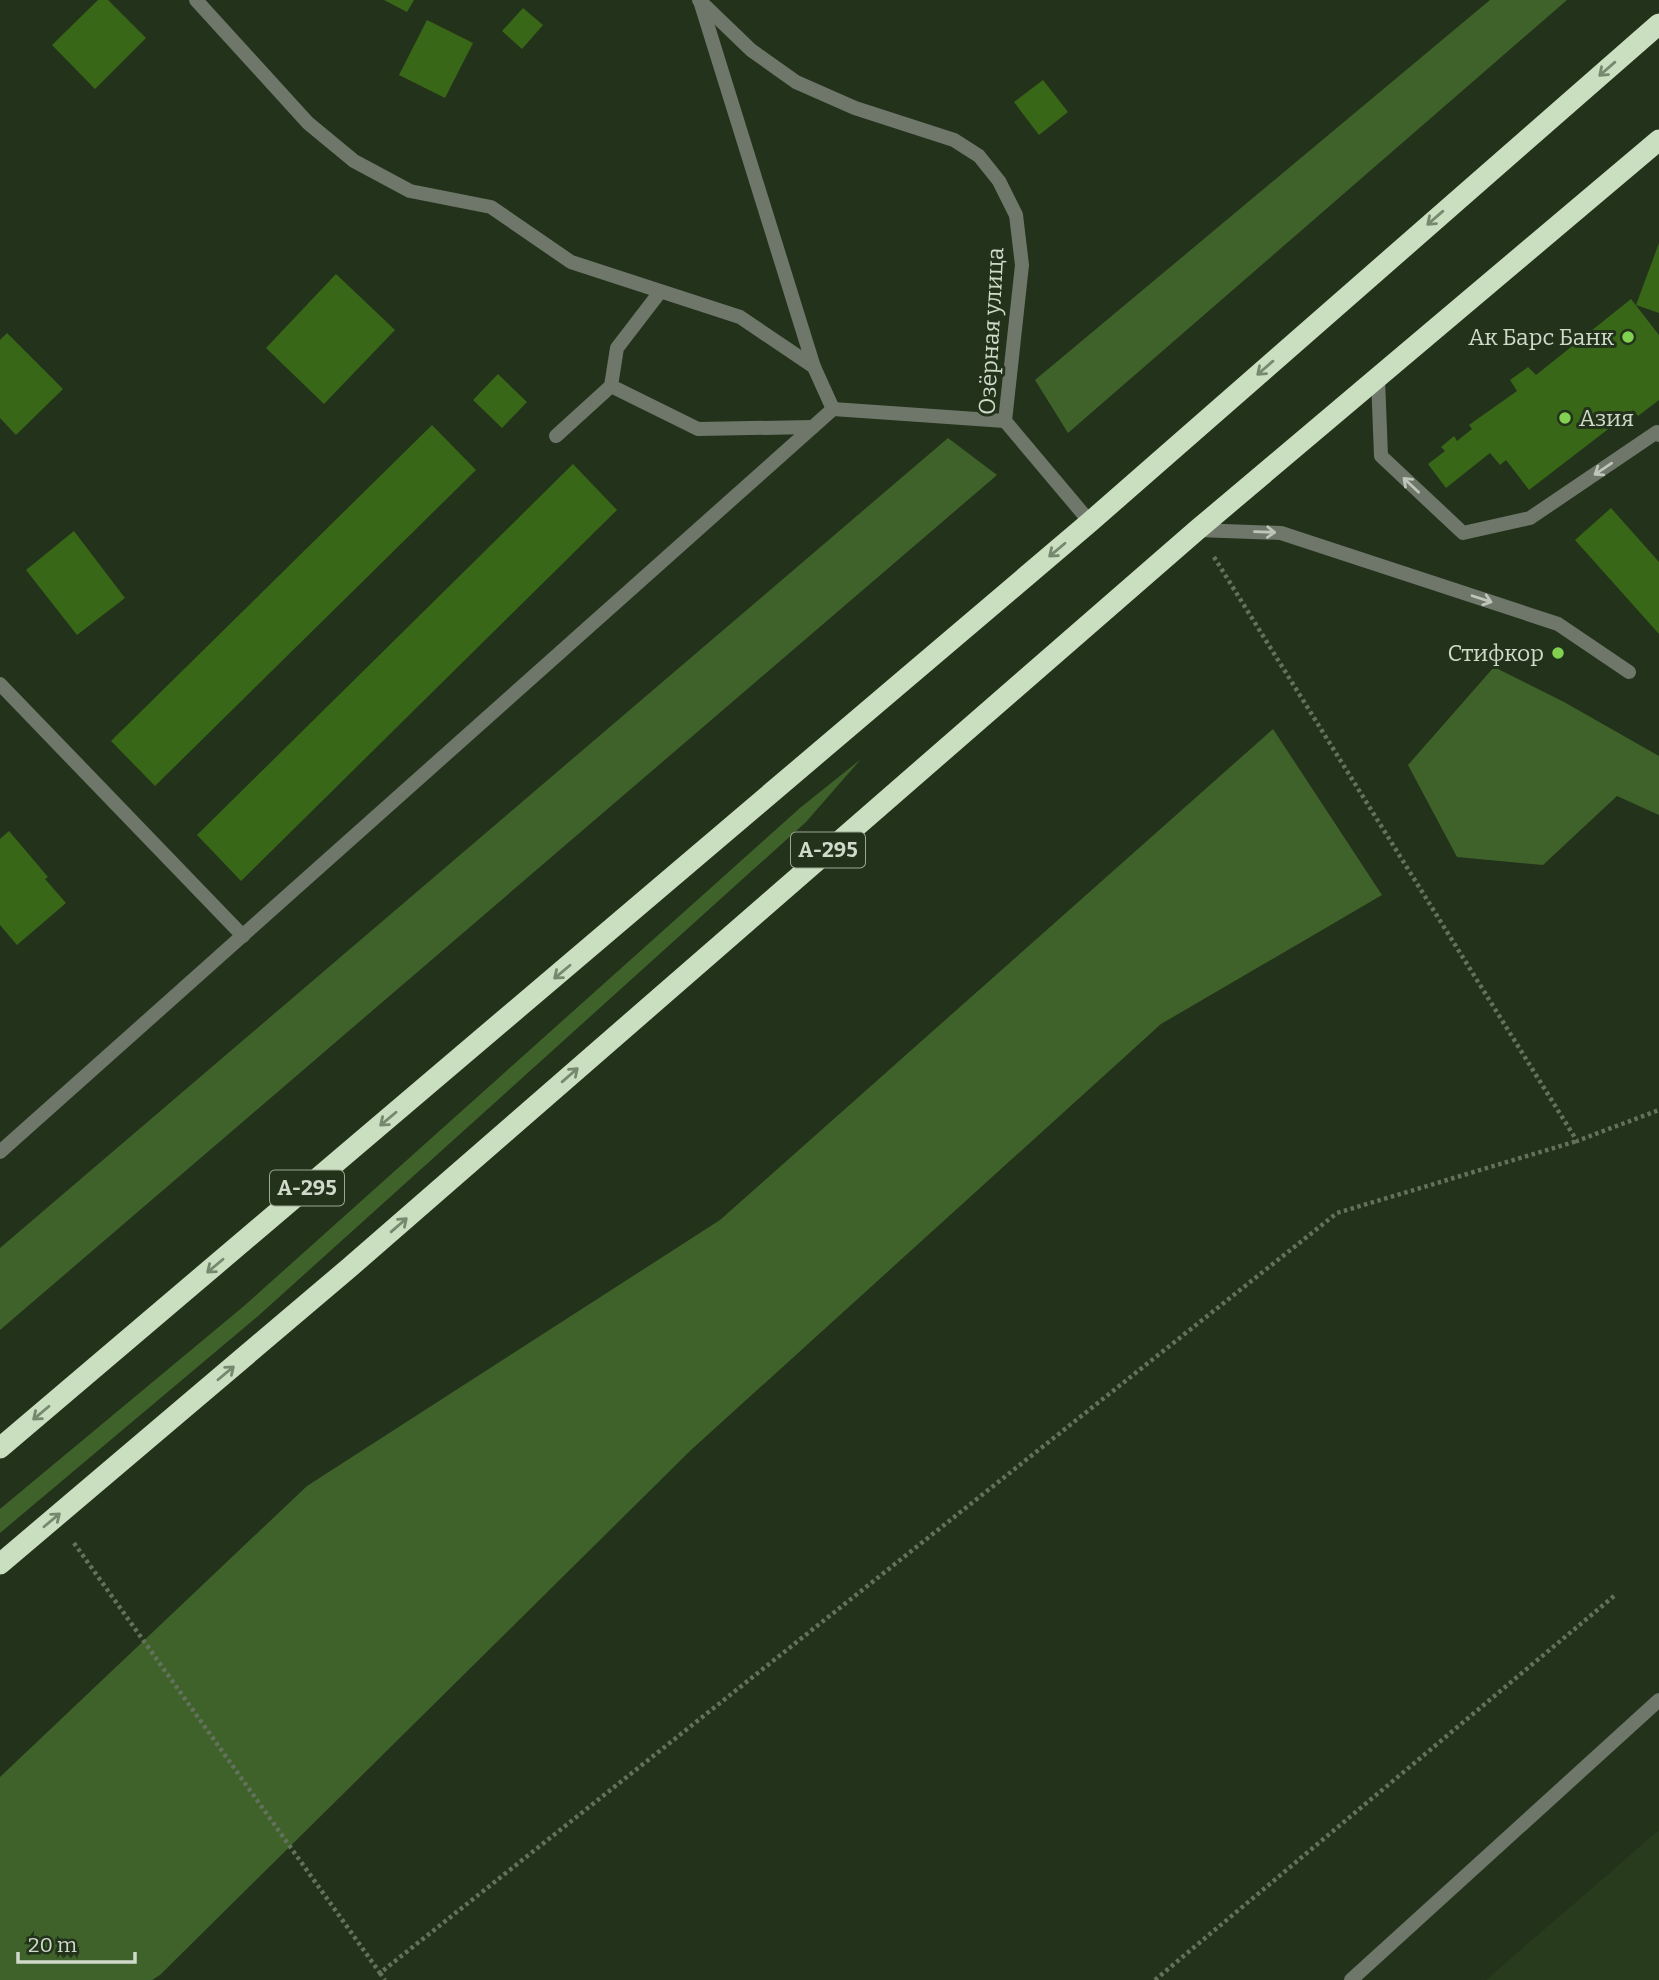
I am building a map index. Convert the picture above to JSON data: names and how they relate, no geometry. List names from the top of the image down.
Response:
{
  "streets": {
    "highway": ["А-295"],
    "street": ["Озёрная улица"]
  },
  "crossings": [
    ["Озёрная улица", "А-295"]
  ],
  "places": ["Ак Барс Банк", "Азия", "Стифкор"],
  "scale_bar": "20 m"
}
